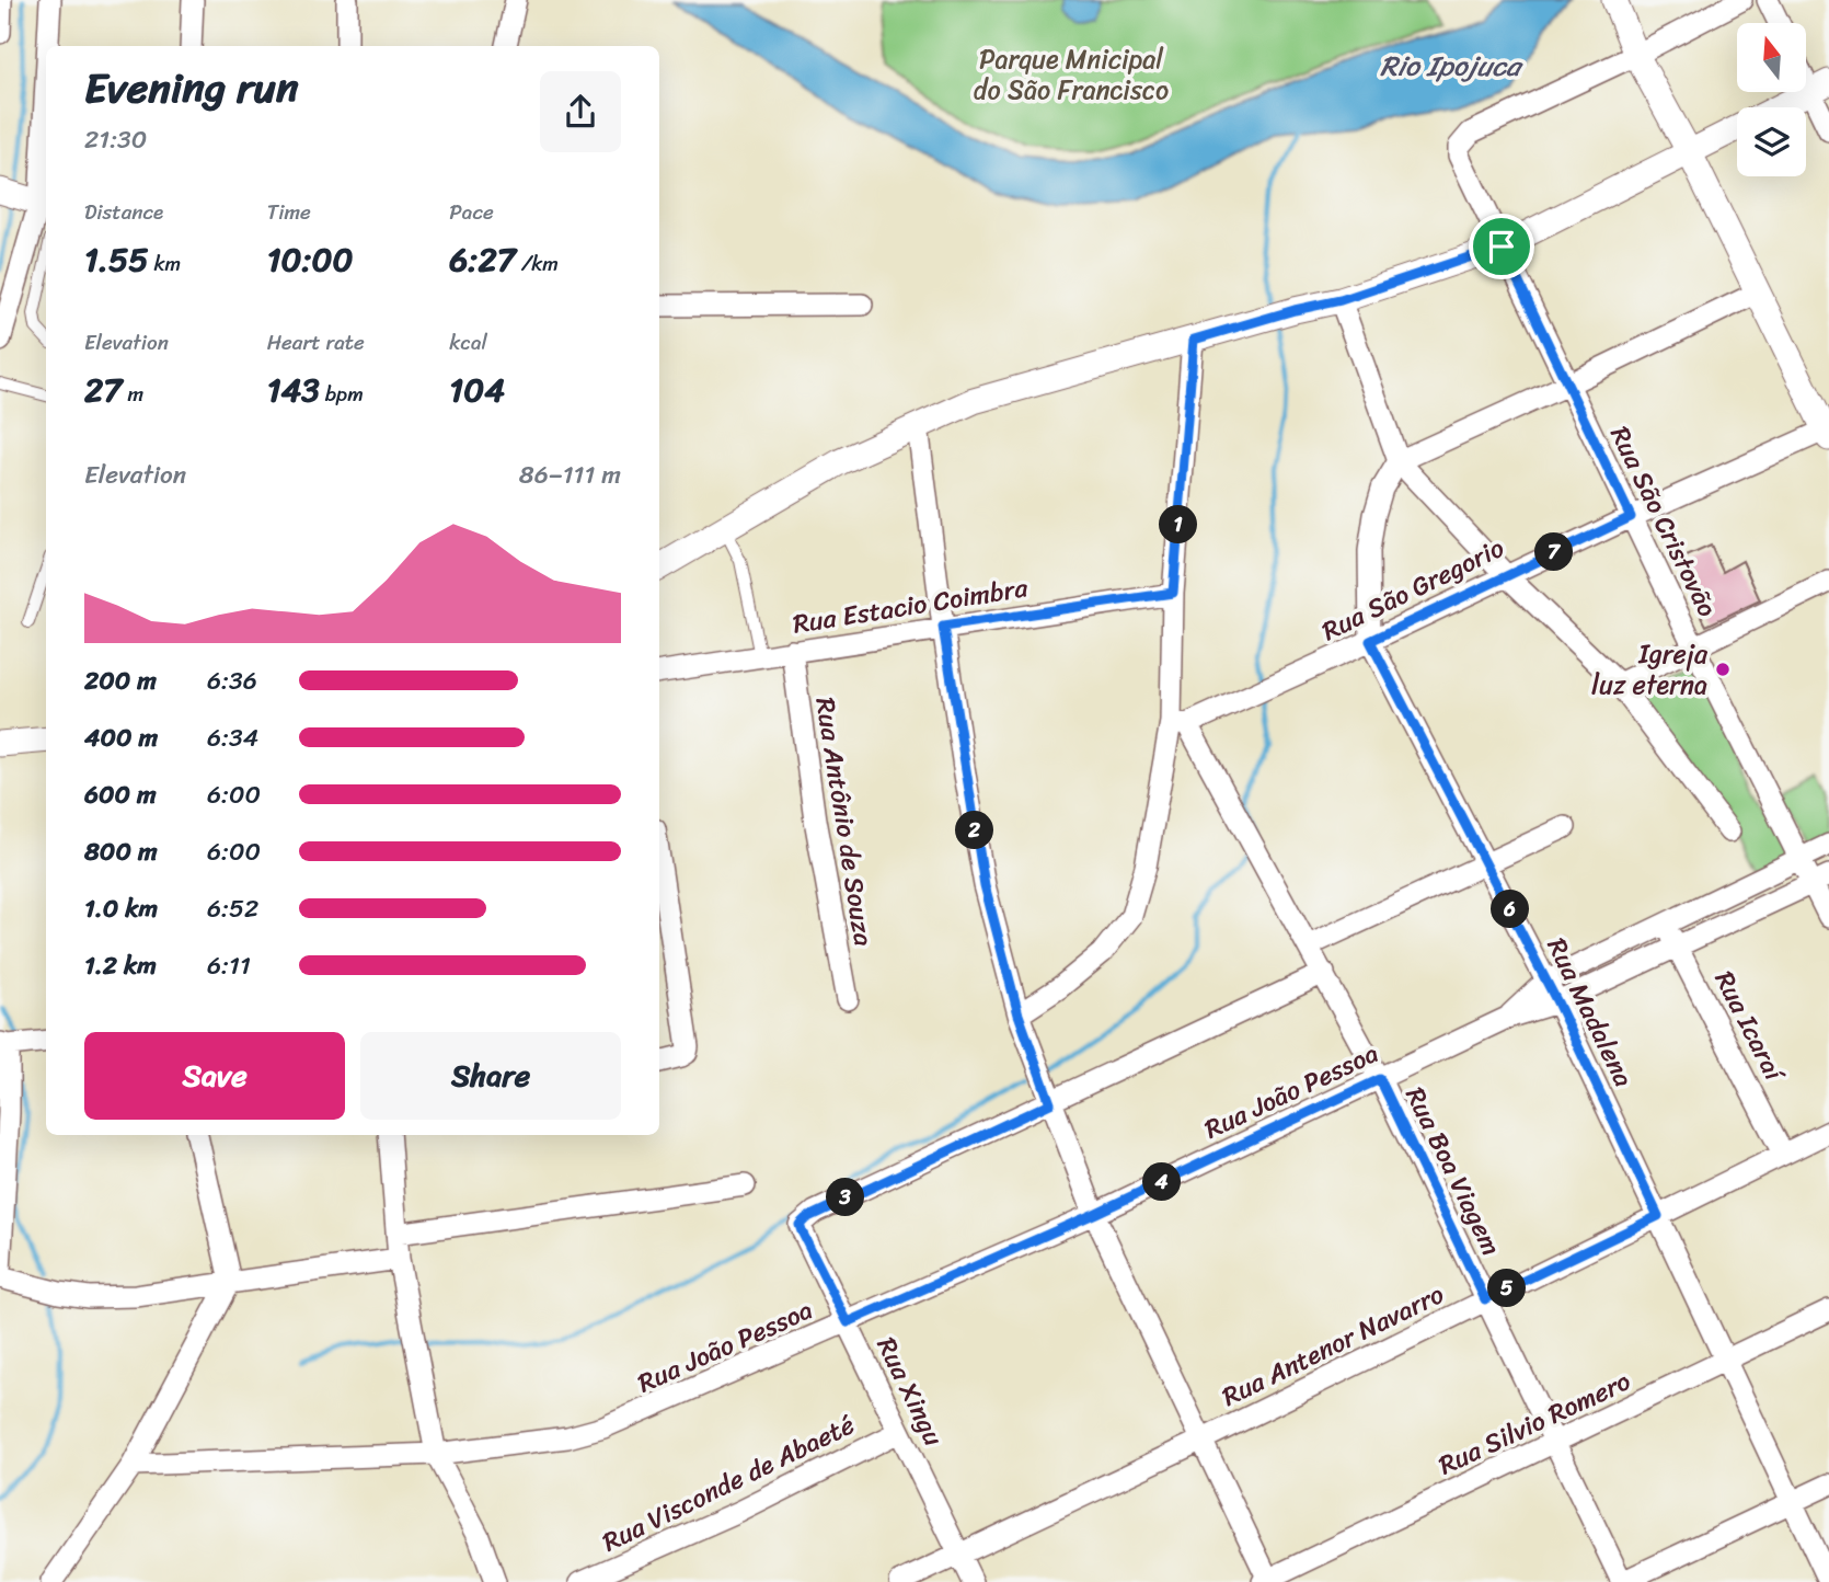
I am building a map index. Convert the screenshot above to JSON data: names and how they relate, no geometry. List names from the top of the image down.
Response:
{
  "streets": {
    "street": [
      "Rua São Cristovão",
      "Rua São Gregorio",
      "Rua Estacio Coimbra",
      "Rua Antônio de Souza",
      "Rua Madalena",
      "Rua Icaraí",
      "Rua João Pessoa",
      "Rua Boa Viagem",
      "Rua Antenor Navarro",
      "Rua Xingu",
      "Rua Silvio Romero",
      "Rua Visconde de Abaeté"
    ]
  },
  "crossings": [
    ["Rua São Cristovão", "Rua São Gregorio"],
    ["Rua São Cristovão", "Rua João Pessoa"],
    ["Rua São Gregorio", "Rua Madalena"],
    ["Rua São Gregorio", "Rua Boa Viagem"],
    ["Rua Estacio Coimbra", "Rua Antônio de Souza"],
    ["Rua Madalena", "Rua João Pessoa"],
    ["Rua Madalena", "Rua Antenor Navarro"],
    ["Rua Madalena", "Rua Silvio Romero"],
    ["Rua Icaraí", "Rua João Pessoa"],
    ["Rua Icaraí", "Rua Antenor Navarro"],
    ["Rua João Pessoa", "Rua Boa Viagem"],
    ["Rua João Pessoa", "Rua Xingu"],
    ["Rua Boa Viagem", "Rua Antenor Navarro"],
    ["Rua Boa Viagem", "Rua Silvio Romero"],
    ["Rua Antenor Navarro", "Rua Xingu"],
    ["Rua Xingu", "Rua Visconde de Abaeté"]
  ],
  "water": ["Rio Ipojuca"],
  "parks": ["Parque Mnicipal do São Francisco"],
  "places": ["Igreja luz eterna"],
  "north": "top",
  "page": {
    "heading": ["Evening run", "21:30"],
    "stats": [
      ["Distance", "1.55 km"],
      ["Time", "10:00"],
      ["Pace", "6:27 /km"],
      ["Elevation", "27 m"],
      ["Heart rate", "143 bpm"],
      ["kcal", "104"]
    ],
    "chart": ["Elevation", "86–111 m"],
    "pins": [
      "1",
      "7",
      "2",
      "6",
      "4",
      "3",
      "5"
    ],
    "list": [
      {
        "name": "200 m",
        "note": "6:36"
      },
      {
        "name": "400 m",
        "note": "6:34"
      },
      {
        "name": "600 m",
        "note": "6:00"
      },
      {
        "name": "800 m",
        "note": "6:00"
      },
      {
        "name": "1.0 km",
        "note": "6:52"
      },
      {
        "name": "1.2 km",
        "note": "6:11"
      }
    ],
    "buttons": ["Save", "Share"]
  }
}
